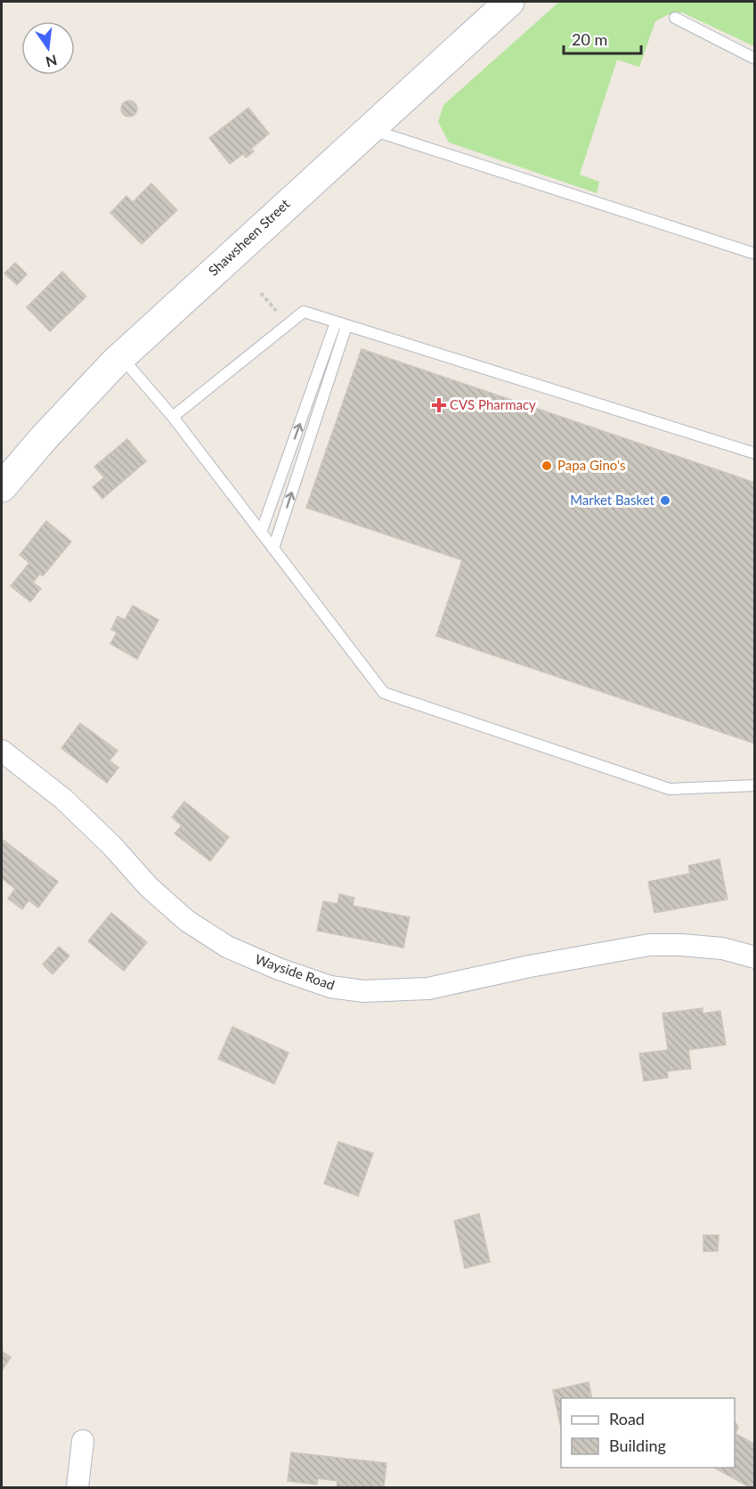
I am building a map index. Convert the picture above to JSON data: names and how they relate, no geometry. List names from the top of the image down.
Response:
{
  "streets": {
    "main road": ["Shawsheen Street"],
    "street": ["Wayside Road"]
  },
  "places": {
    "health": ["CVS Pharmacy"],
    "other": ["Papa Gino's", "Market Basket"]
  },
  "legend": ["Road", "Building"],
  "scale_bar": "20 m",
  "north": "bottom"
}
